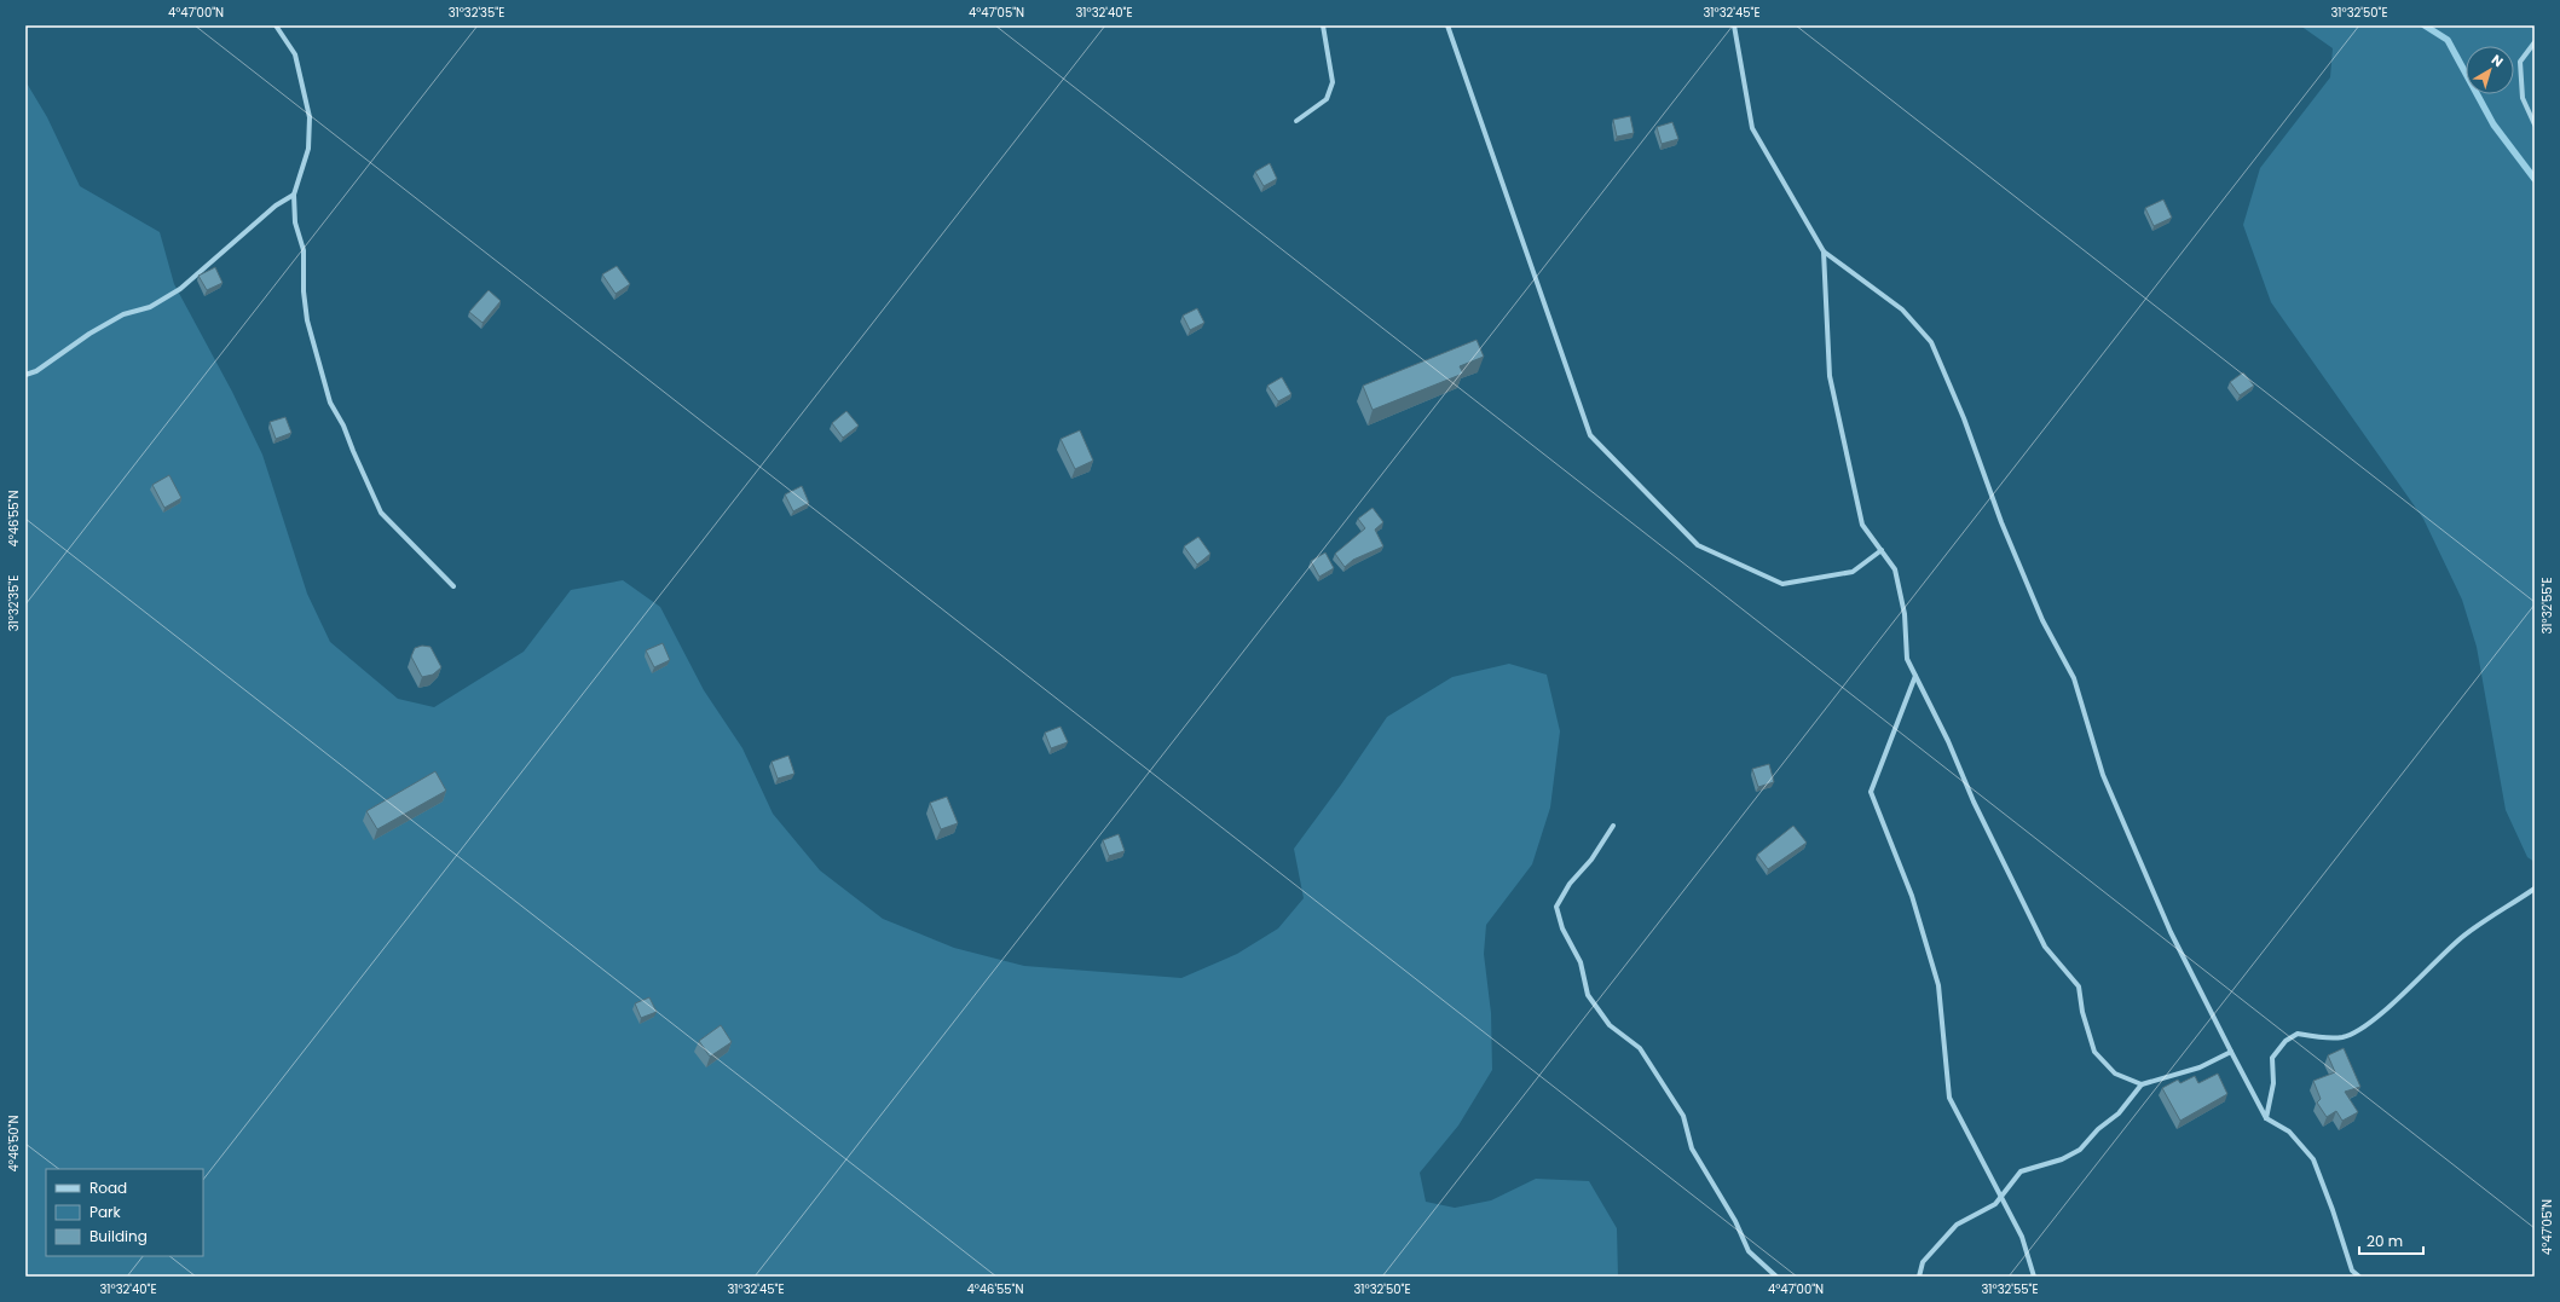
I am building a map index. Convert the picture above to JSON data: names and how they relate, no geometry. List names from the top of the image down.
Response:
{
  "legend": ["Road", "Park", "Building"],
  "scale_bar": "20 m",
  "north": "top right",
  "coordinates": [
    "4°47'00\"N",
    "31°32'35\"E",
    "4°47'05\"N",
    "31°32'40\"E",
    "31°32'45\"E",
    "31°32'50\"E",
    "4°46'55\"N",
    "31°32'55\"E",
    "4°46'50\"N"
  ]
}
